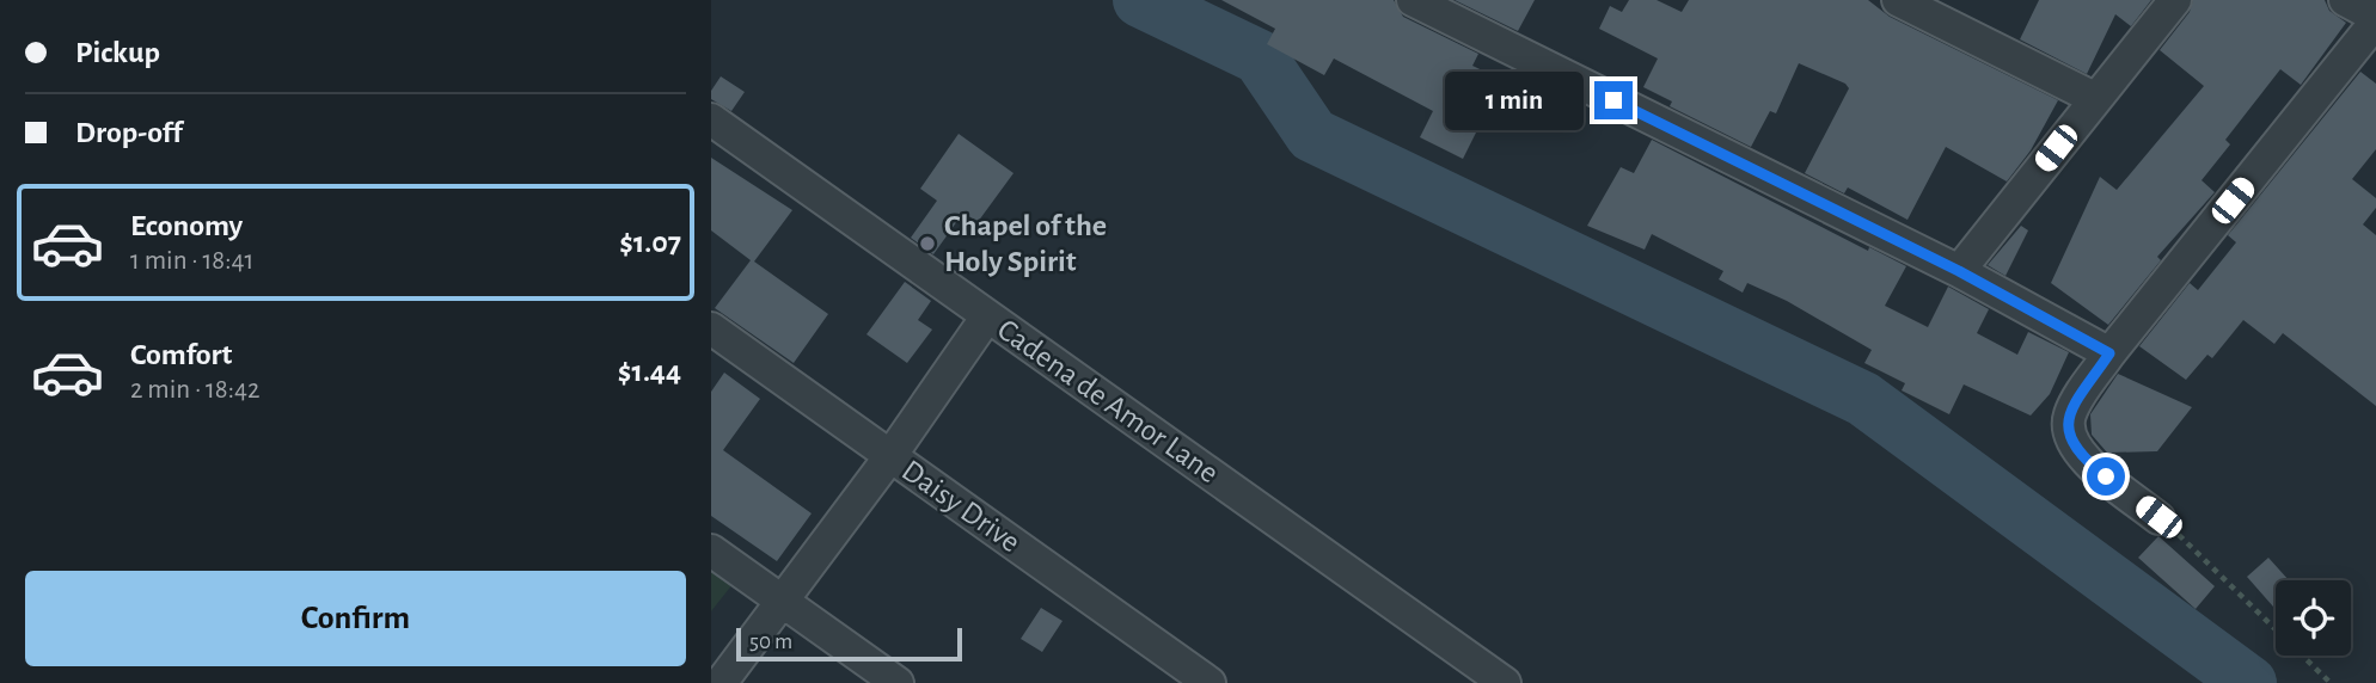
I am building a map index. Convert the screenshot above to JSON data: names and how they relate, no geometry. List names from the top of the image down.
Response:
{
  "streets": {
    "street": ["Cadena de Amor Lane", "Daisy Drive"]
  },
  "places": ["Chapel of the Holy Spirit"],
  "scale_bar": "50 m",
  "page": {
    "banner": ["Pickup", "Drop-off"],
    "bubble": "1 min",
    "list": [
      {
        "name": "Economy",
        "note": "1 min · 18:41",
        "value": "$1.07"
      },
      {
        "name": "Comfort",
        "note": "2 min · 18:42",
        "value": "$1.44"
      }
    ],
    "buttons": "Confirm",
    "scale": "50 m"
  }
}
